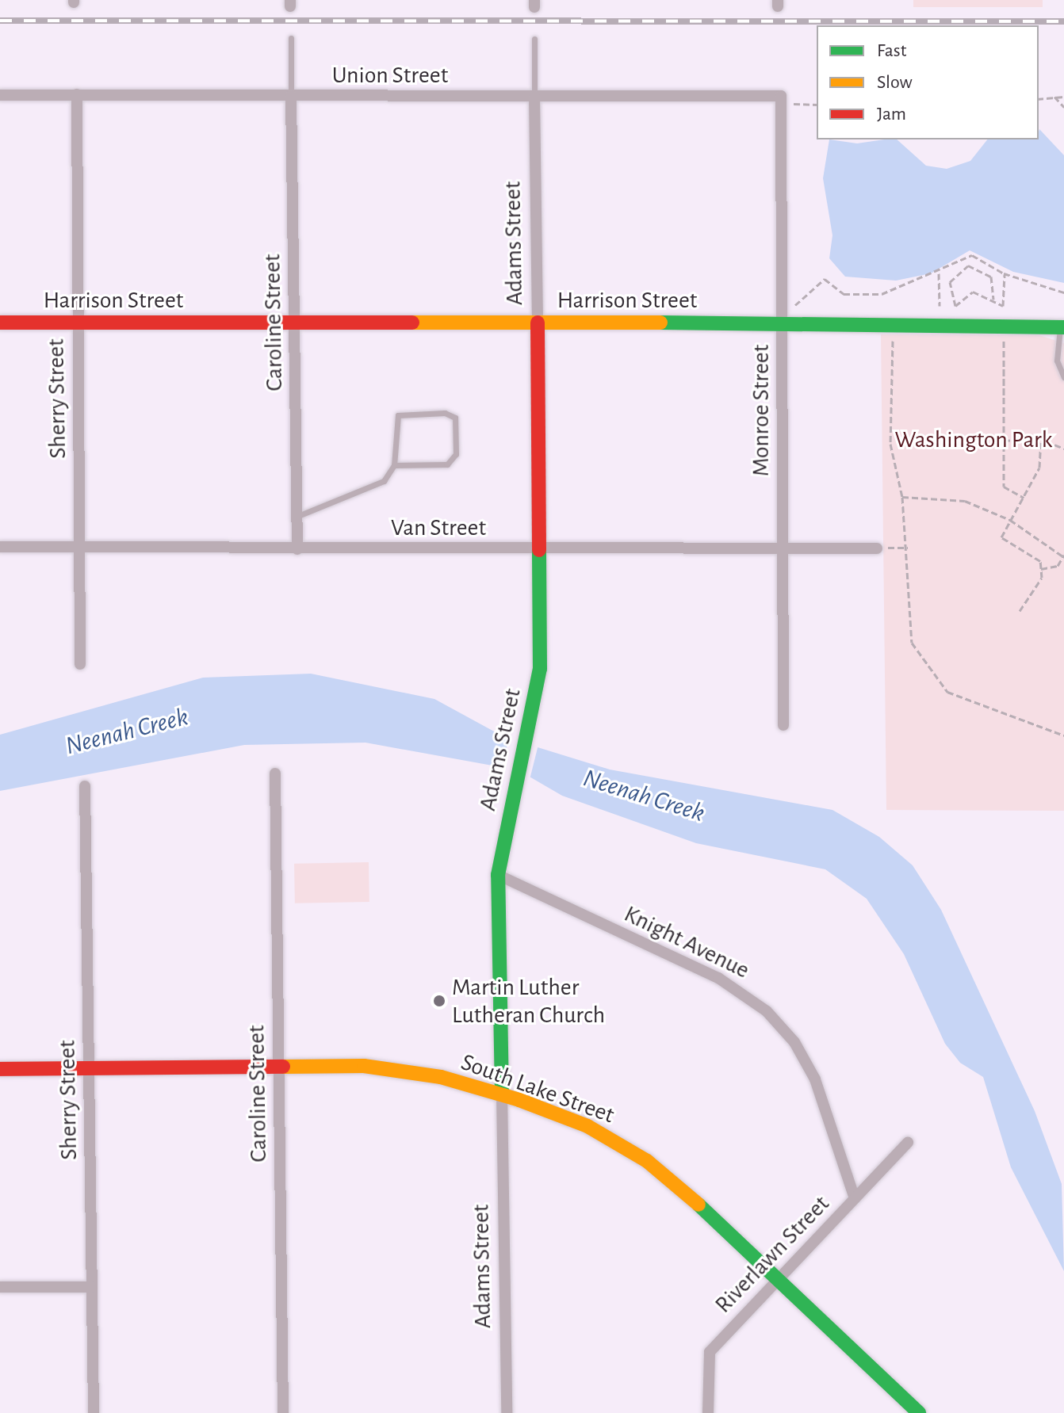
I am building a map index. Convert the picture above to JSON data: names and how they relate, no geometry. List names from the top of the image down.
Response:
{
  "streets": {
    "street": [
      "Union Street",
      "Adams Street",
      "Harrison Street",
      "Caroline Street",
      "Sherry Street",
      "Monroe Street",
      "Van Street",
      "Knight Avenue",
      "South Lake Street",
      "Riverlawn Street"
    ]
  },
  "crossings": [
    ["Union Street", "Adams Street"],
    ["Union Street", "Caroline Street"],
    ["Union Street", "Sherry Street"],
    ["Union Street", "Monroe Street"],
    ["Adams Street", "Harrison Street"],
    ["Adams Street", "Van Street"],
    ["Adams Street", "Knight Avenue"],
    ["Adams Street", "South Lake Street"],
    ["Harrison Street", "Caroline Street"],
    ["Harrison Street", "Sherry Street"],
    ["Harrison Street", "Monroe Street"],
    ["Caroline Street", "Van Street"],
    ["Caroline Street", "South Lake Street"],
    ["Sherry Street", "Van Street"],
    ["Sherry Street", "South Lake Street"],
    ["Monroe Street", "Van Street"],
    ["Knight Avenue", "Riverlawn Street"],
    ["South Lake Street", "Riverlawn Street"]
  ],
  "water": ["Neenah Creek"],
  "parks": ["Washington Park"],
  "places": ["Martin Luther Lutheran Church"],
  "legend": ["Fast", "Slow", "Jam"]
}
